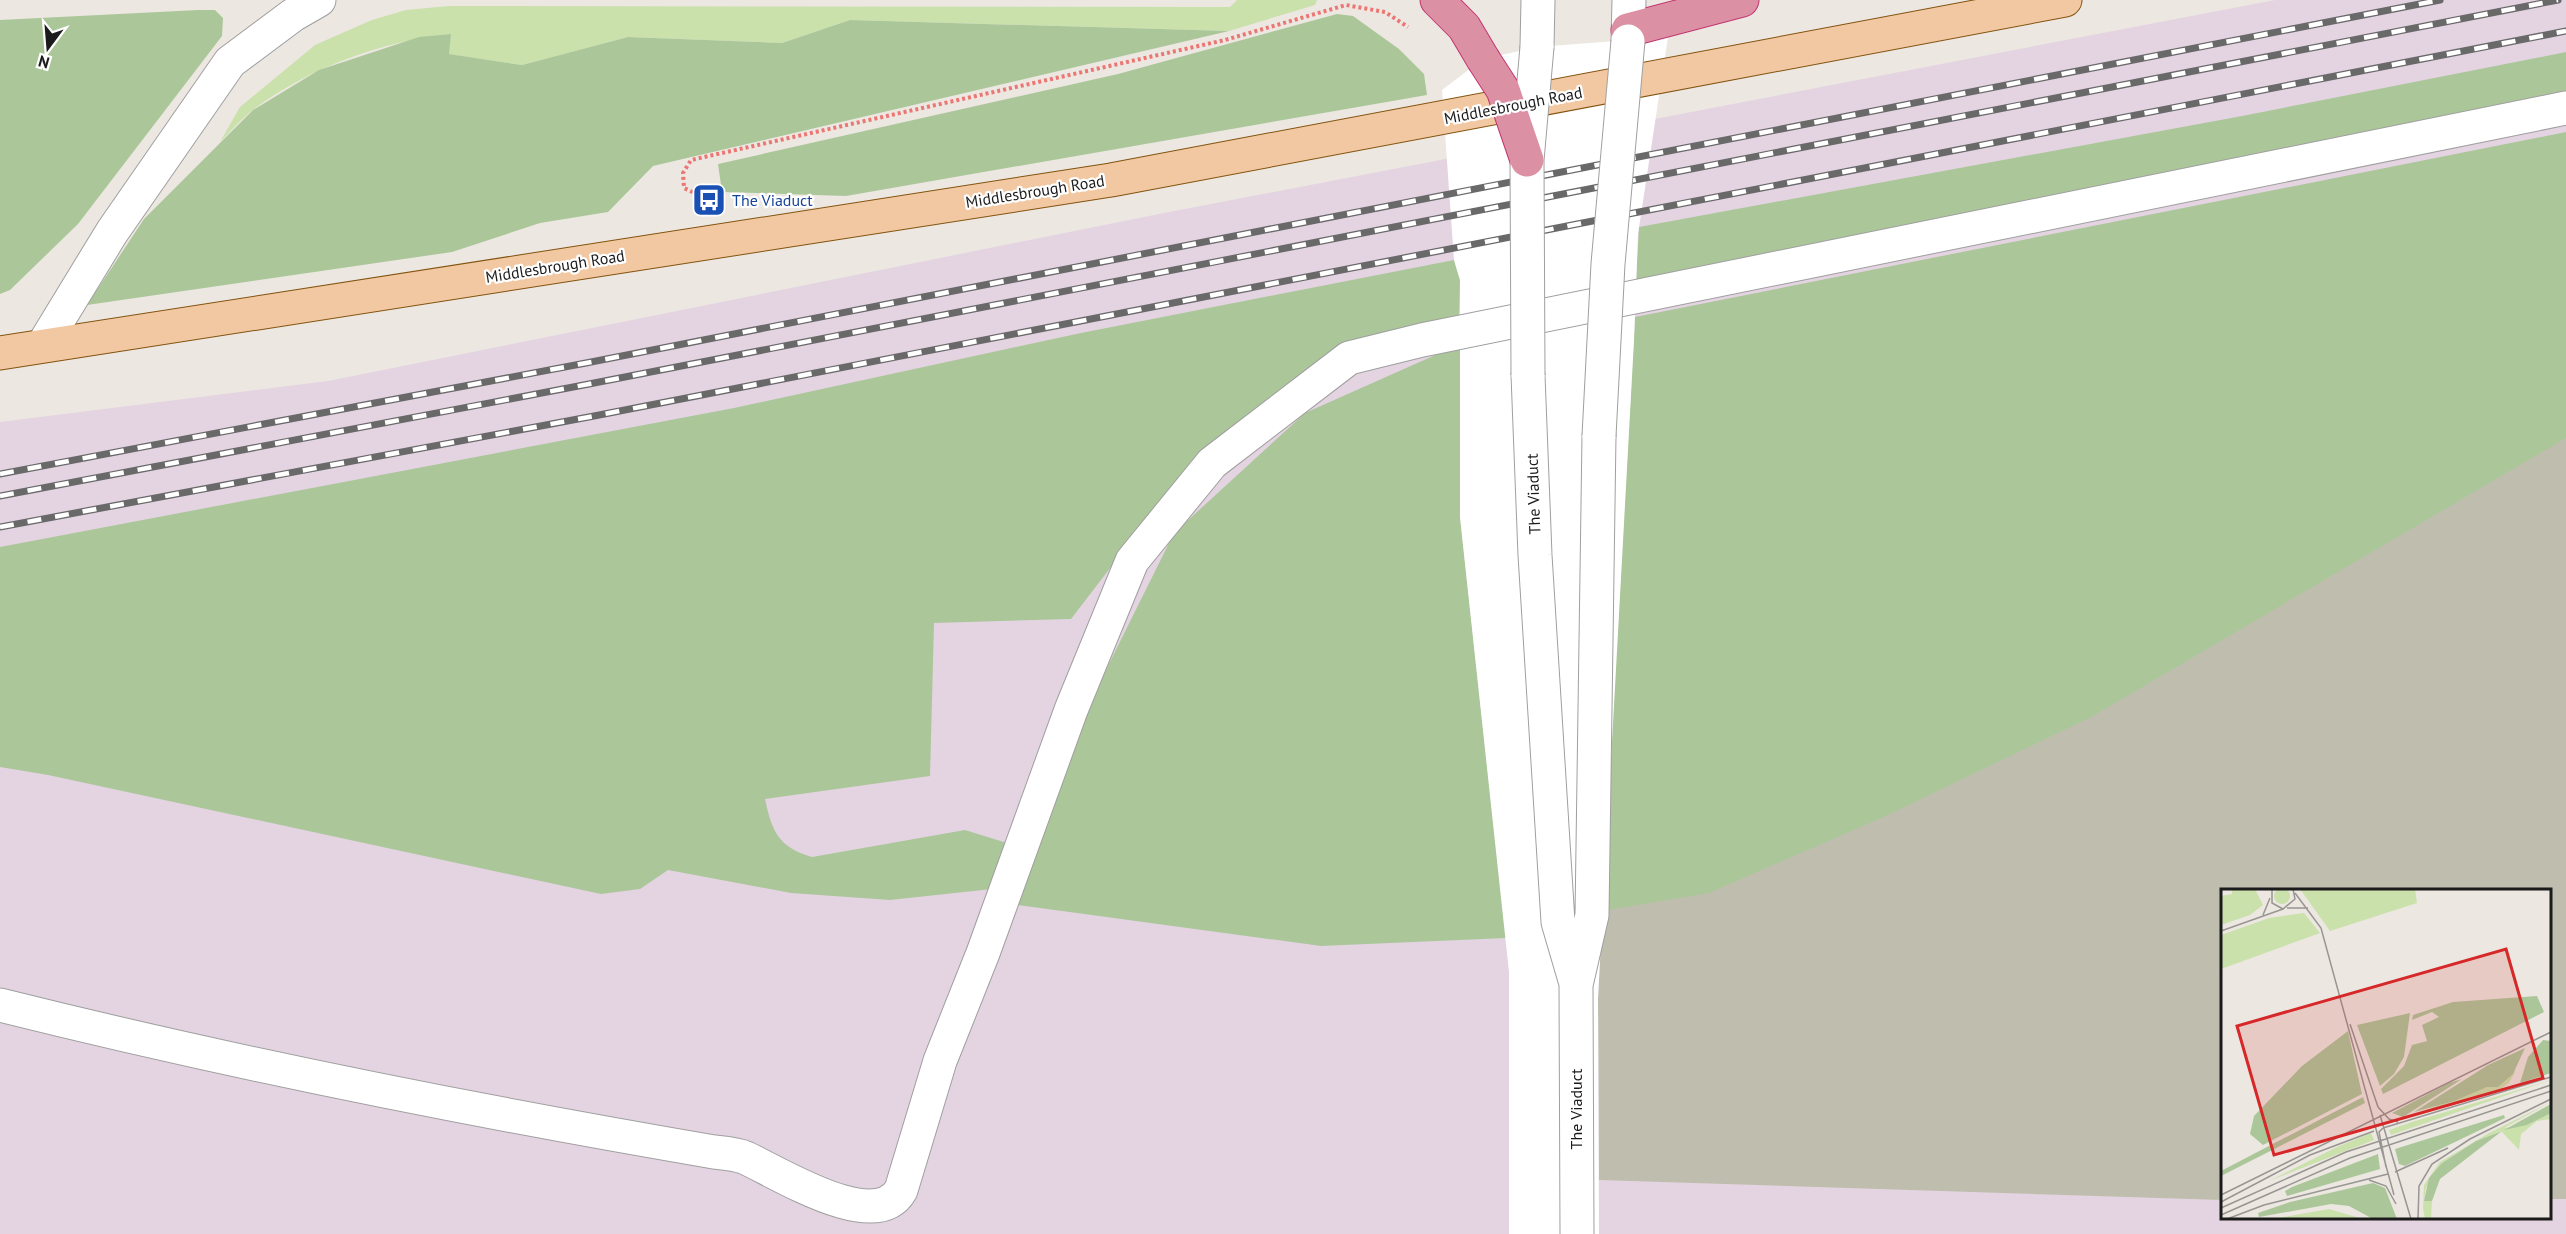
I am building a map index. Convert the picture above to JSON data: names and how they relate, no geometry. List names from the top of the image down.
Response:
{
  "streets": {
    "main road": ["Middlesbrough Road"],
    "street": ["The Viaduct"]
  },
  "places": {
    "bus stop": ["The Viaduct"]
  },
  "north": "bottom"
}
